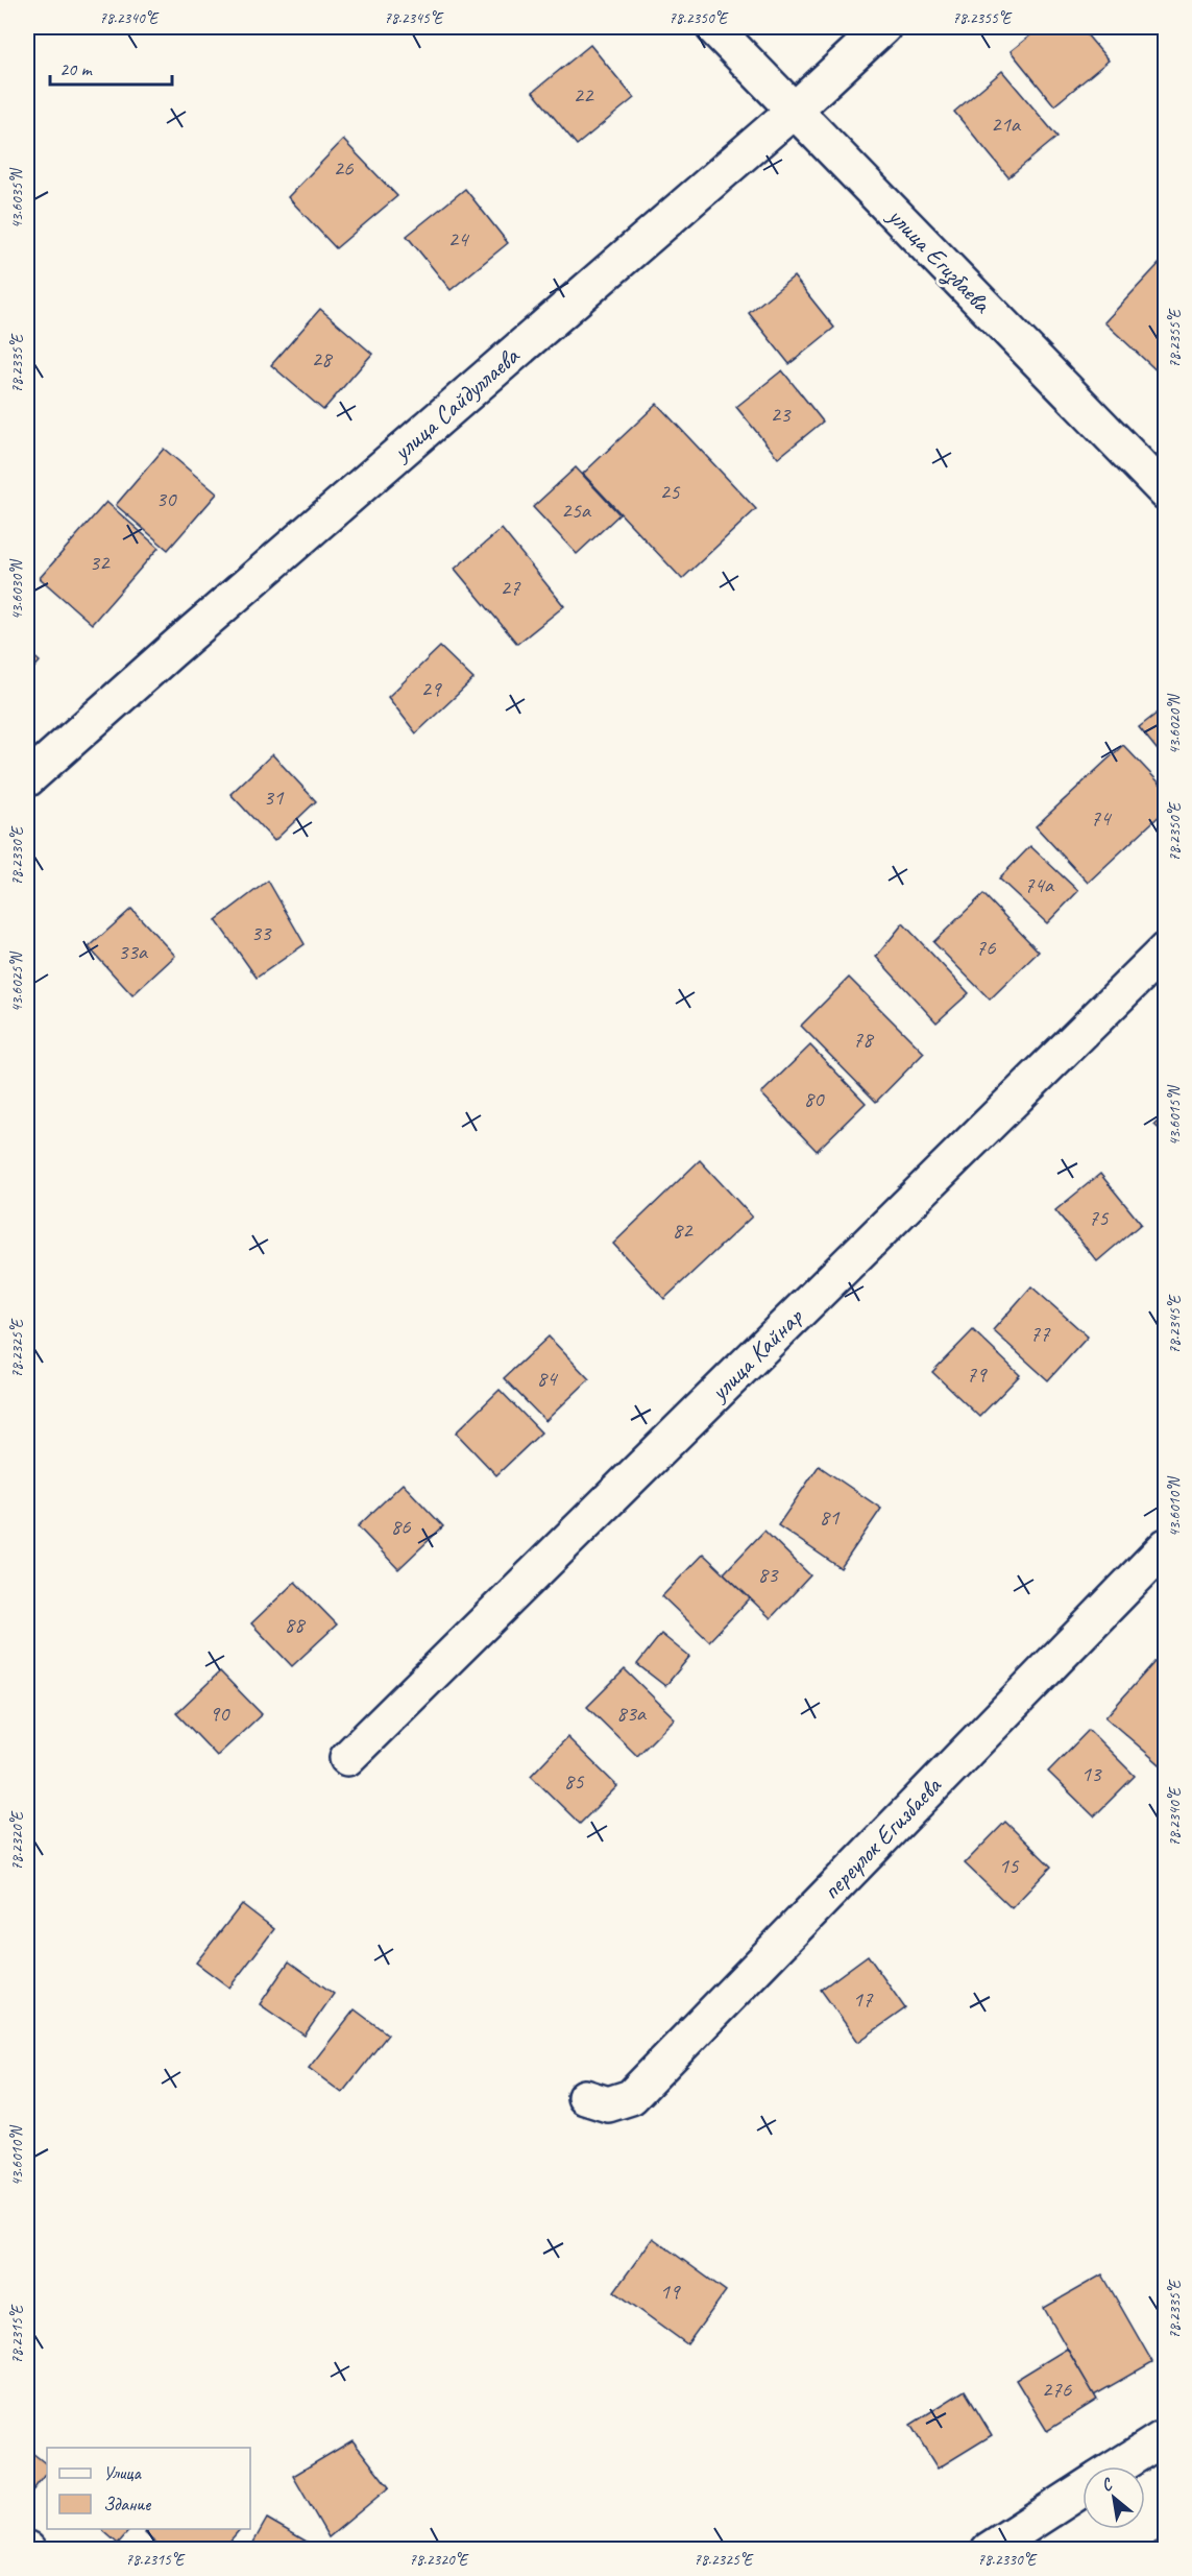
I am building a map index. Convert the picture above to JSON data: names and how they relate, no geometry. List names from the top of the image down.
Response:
{
  "streets": {
    "street": [
      "улица Егизбаева",
      "улица Сайдуллаева",
      "улица Кайнар",
      "переулок Егизбаева"
    ]
  },
  "crossings": [
    ["улица Егизбаева", "улица Сайдуллаева"]
  ],
  "house_numbers": [
    "22",
    "21а",
    "26",
    "24",
    "28",
    "23",
    "25",
    "30",
    "25а",
    "32",
    "27",
    "29",
    "31",
    "74",
    "74а",
    "33",
    "76",
    "33а",
    "78",
    "80",
    "75",
    "82",
    "77",
    "79",
    "84",
    "81",
    "86",
    "83",
    "88",
    "90",
    "83а",
    "13",
    "85",
    "15",
    "17",
    "19",
    "276"
  ],
  "legend": ["Улица", "Здание"],
  "scale_bar": "20 m",
  "north": "top left",
  "coordinates": [
    "78.2340°E",
    "78.2345°E",
    "78.2350°E",
    "78.2355°E",
    "43.6035°N",
    "78.2335°E",
    "43.6030°N",
    "43.6020°N",
    "78.2330°E",
    "43.6025°N",
    "43.6015°N",
    "78.2325°E",
    "43.6010°N",
    "78.2320°E",
    "78.2315°E"
  ]
}
